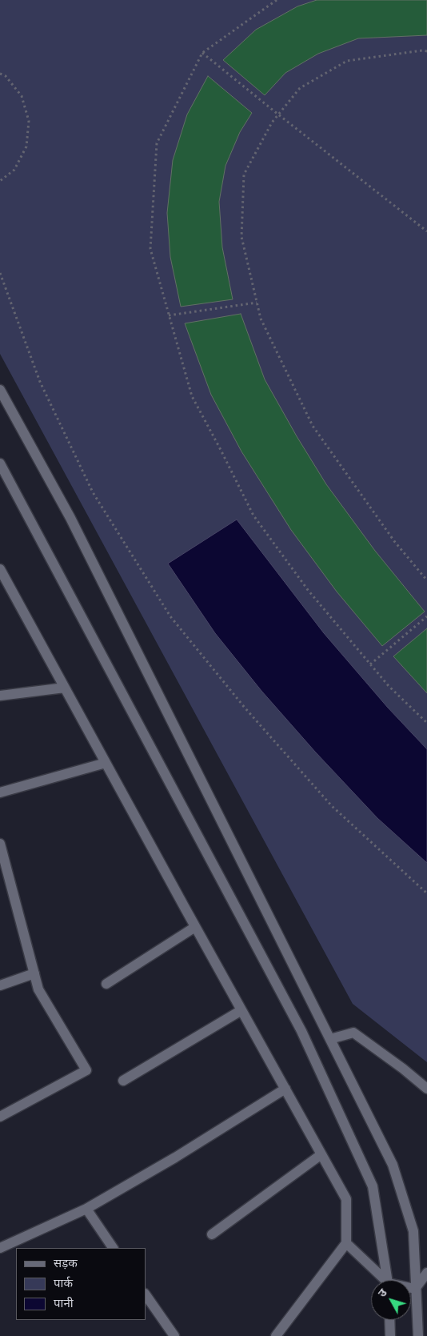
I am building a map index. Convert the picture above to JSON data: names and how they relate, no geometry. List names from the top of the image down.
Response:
{
  "legend": ["सड़क", "पार्क", "पानी"],
  "north": "top left"
}
